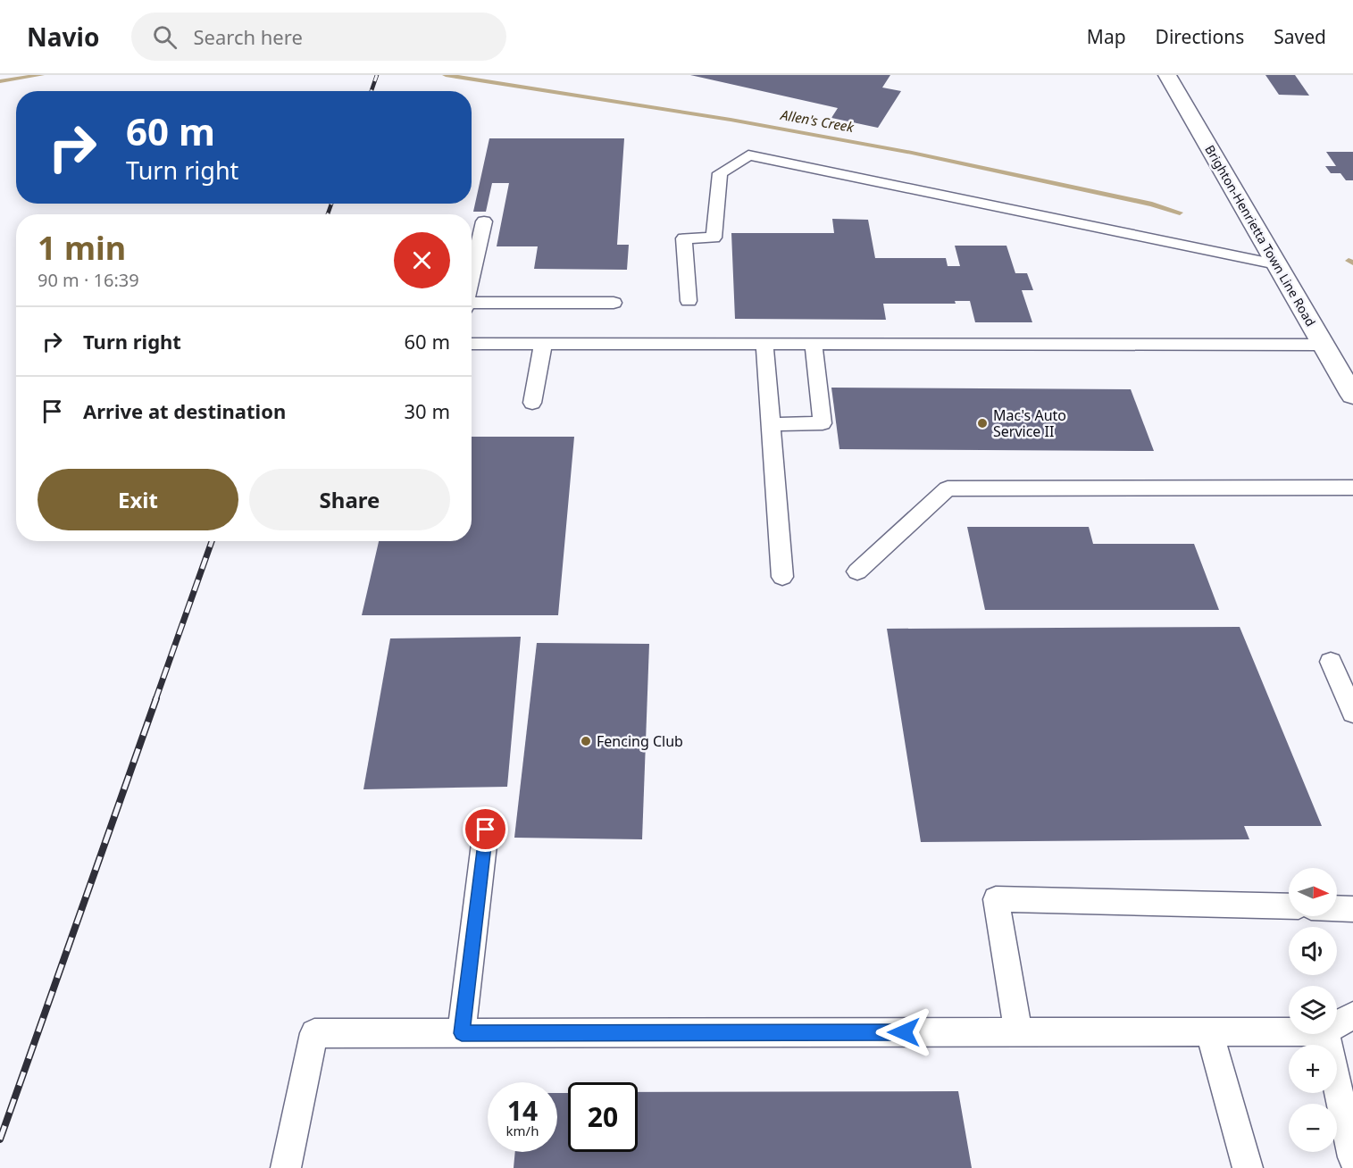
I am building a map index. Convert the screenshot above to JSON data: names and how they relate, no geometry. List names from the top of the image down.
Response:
{
  "streets": {
    "street": ["Brighton-Henrietta Town Line Road"]
  },
  "water": ["Allen's Creek"],
  "places": ["Mac's Auto Service II", "Fencing Club"],
  "north": "right",
  "page": {
    "header": "Navio",
    "search": "Search here",
    "nav": ["Map", "Directions", "Saved"],
    "turn": ["60 m", "Turn right"],
    "heading": ["1 min", "90 m · 16:39"],
    "list": [
      {
        "name": "Turn right",
        "value": "60 m"
      },
      {
        "name": "Arrive at destination",
        "value": "30 m"
      }
    ],
    "buttons": ["Exit", "Share"],
    "map_buttons": ["+", "−"],
    "speed": "14 km/h",
    "limit": "20"
  }
}
